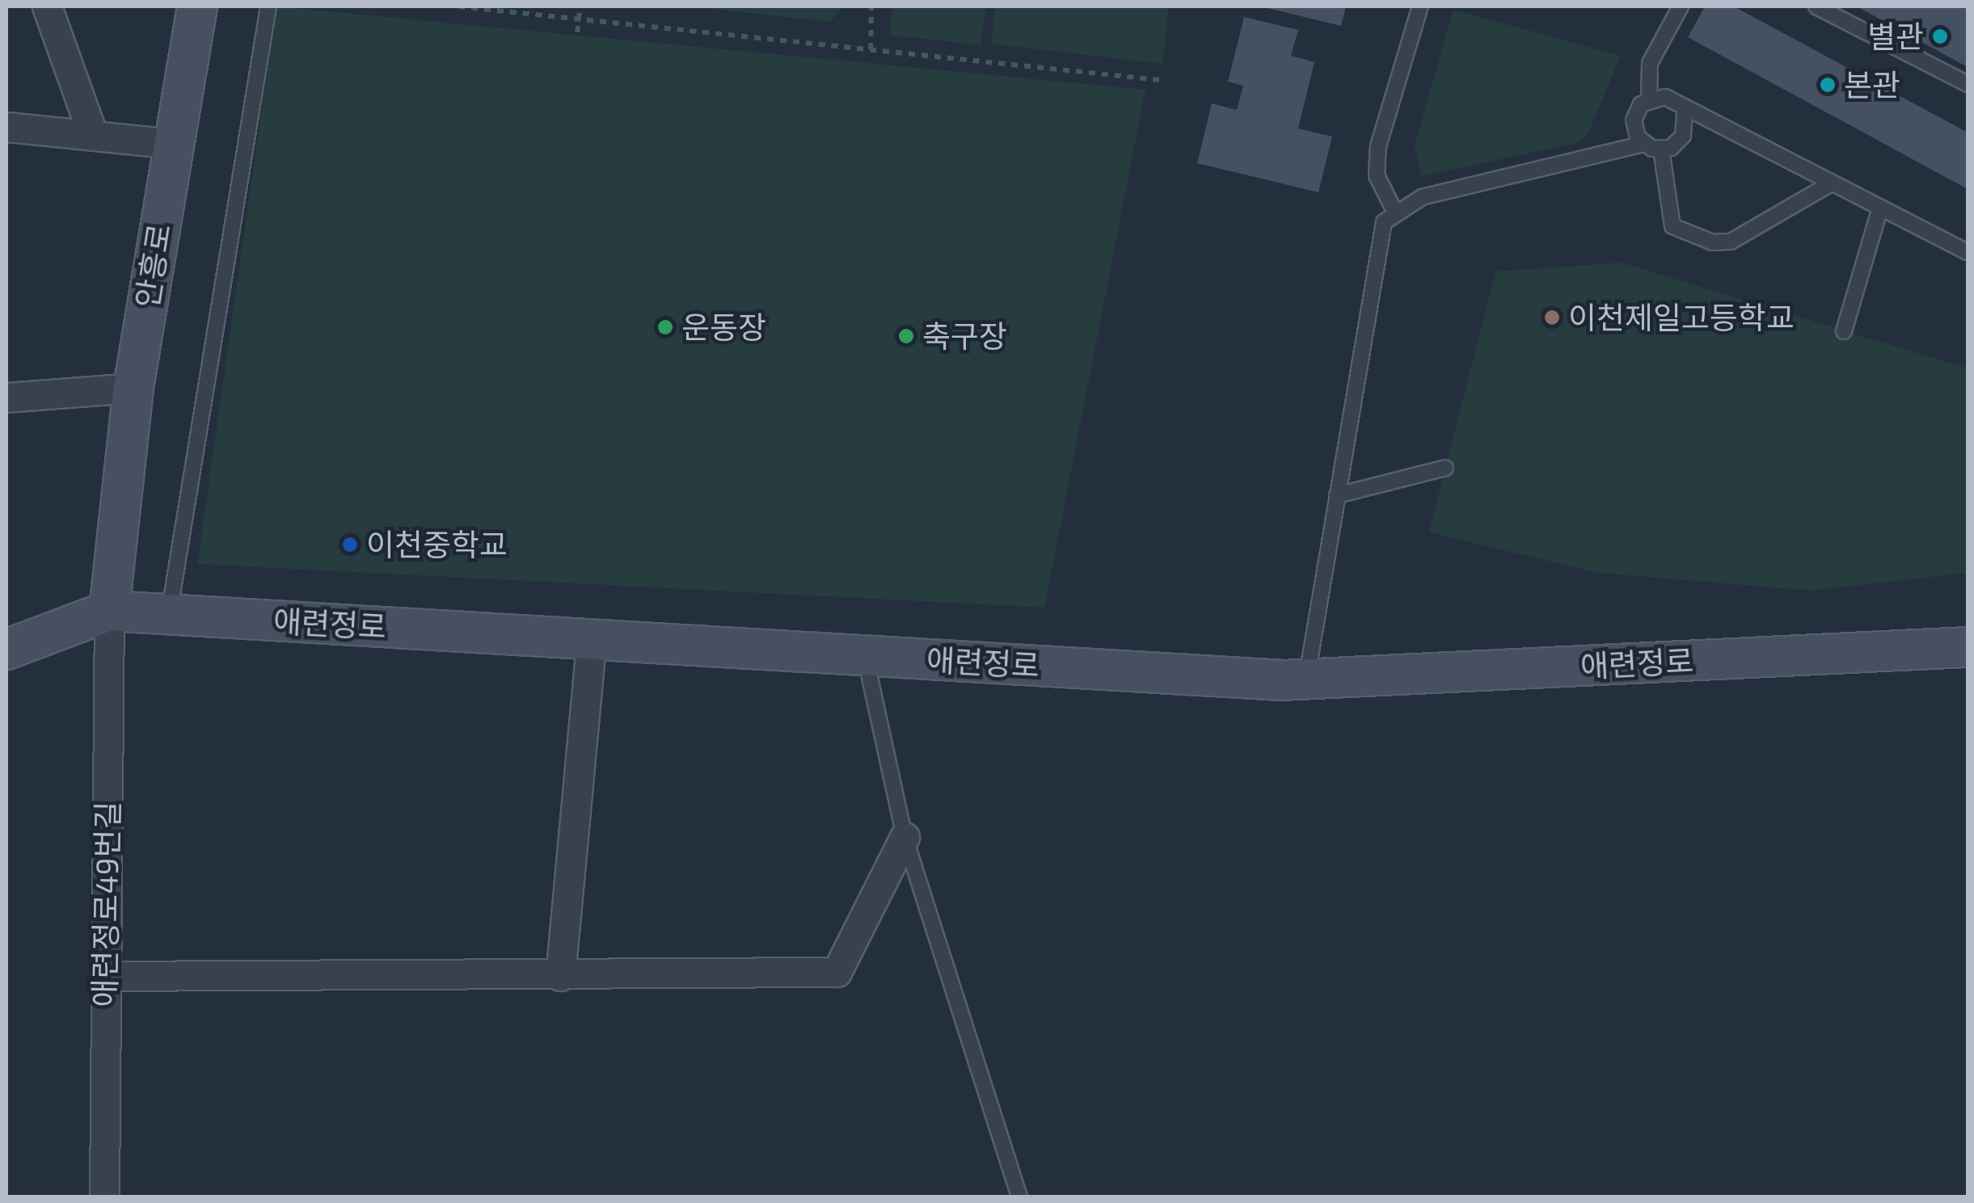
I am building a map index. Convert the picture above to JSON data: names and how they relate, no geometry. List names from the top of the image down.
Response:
{
  "streets": {
    "street": ["안흥로", "애련정로", "애련정로49번길"]
  },
  "crossings": [
    ["안흥로", "애련정로"],
    ["안흥로", "애련정로49번길"],
    ["애련정로", "애련정로49번길"]
  ],
  "places": [
    "별관",
    "본관",
    "이천제일고등학교",
    "운동장",
    "축구장",
    "이천중학교"
  ]
}
